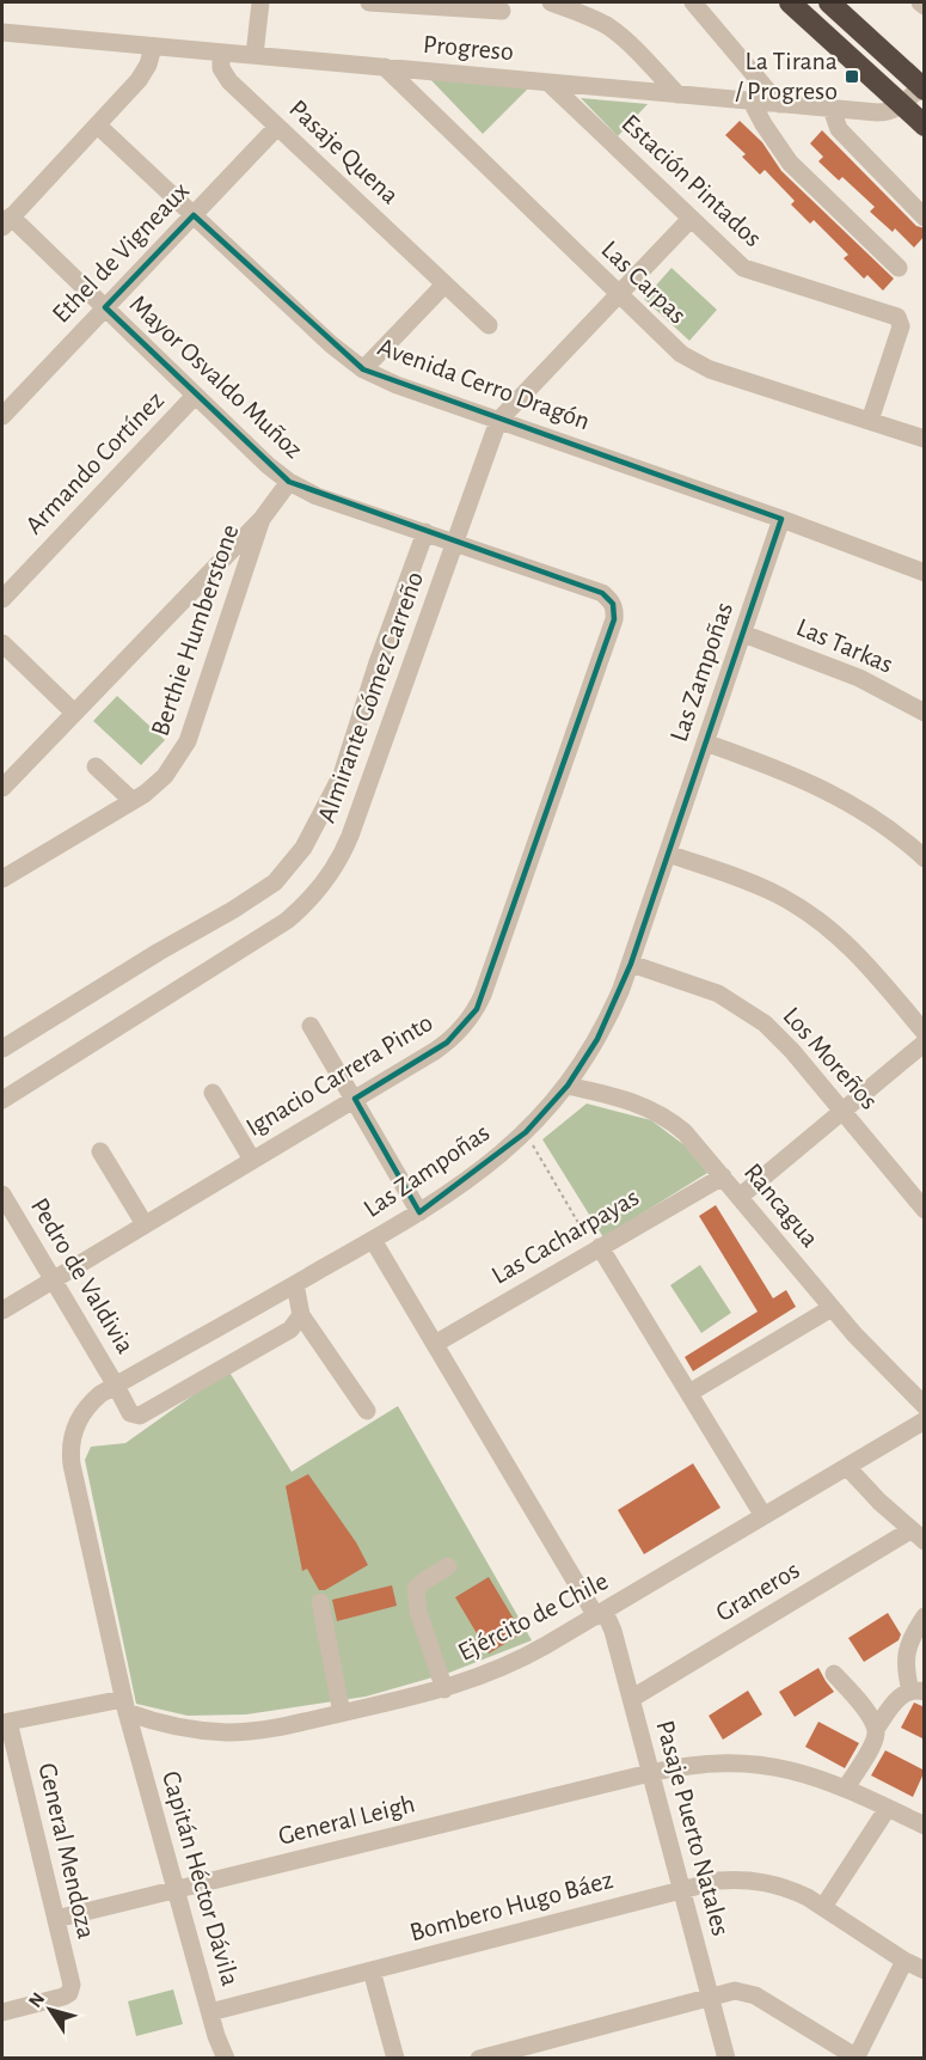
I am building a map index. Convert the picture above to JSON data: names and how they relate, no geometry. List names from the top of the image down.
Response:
{
  "streets": {
    "street": [
      "Progreso",
      "Pasaje Quena",
      "Estación Pintados",
      "Ethel de Vigneaux",
      "Las Carpas",
      "Mayor Osvaldo Muñoz",
      "Avenida Cerro Dragón",
      "Armando Cortínez",
      "Berthie Humberstone",
      "Las Tarkas",
      "Las Zampoñas",
      "Almirante Gómez Carreño",
      "Los Moreños",
      "Ignacio Carrera Pinto",
      "Rancagua",
      "Las Cacharpayas",
      "Pedro de Valdivia",
      "Graneros",
      "Ejército de Chile",
      "General Leigh",
      "Pasaje Puerto Natales",
      "General Mendoza",
      "Capitán Héctor Dávila",
      "Bombero Hugo Báez"
    ]
  },
  "crossings": [
    ["Progreso", "Pasaje Quena"],
    ["Progreso", "Estación Pintados"],
    ["Progreso", "Las Carpas"],
    ["Pasaje Quena", "Ethel de Vigneaux"],
    ["Estación Pintados", "Las Carpas"],
    ["Estación Pintados", "Almirante Gómez Carreño"],
    ["Ethel de Vigneaux", "Mayor Osvaldo Muñoz"],
    ["Ethel de Vigneaux", "Avenida Cerro Dragón"],
    ["Las Carpas", "Almirante Gómez Carreño"],
    ["Mayor Osvaldo Muñoz", "Armando Cortínez"],
    ["Mayor Osvaldo Muñoz", "Berthie Humberstone"],
    ["Mayor Osvaldo Muñoz", "Almirante Gómez Carreño"],
    ["Mayor Osvaldo Muñoz", "Ignacio Carrera Pinto"],
    ["Avenida Cerro Dragón", "Las Zampoñas"],
    ["Avenida Cerro Dragón", "Almirante Gómez Carreño"],
    ["Las Tarkas", "Las Zampoñas"],
    ["Las Zampoñas", "Los Moreños"],
    ["Las Zampoñas", "Rancagua"],
    ["Las Zampoñas", "Pedro de Valdivia"],
    ["Las Zampoñas", "Ejército de Chile"],
    ["Las Zampoñas", "Pasaje Puerto Natales"],
    ["Las Zampoñas", "Capitán Héctor Dávila"],
    ["Ignacio Carrera Pinto", "Pedro de Valdivia"],
    ["Rancagua", "Las Cacharpayas"],
    ["Las Cacharpayas", "Pasaje Puerto Natales"],
    ["Graneros", "Pasaje Puerto Natales"],
    ["Ejército de Chile", "Pasaje Puerto Natales"],
    ["Ejército de Chile", "General Mendoza"],
    ["Ejército de Chile", "Capitán Héctor Dávila"],
    ["General Leigh", "Pasaje Puerto Natales"],
    ["General Leigh", "General Mendoza"],
    ["General Leigh", "Capitán Héctor Dávila"],
    ["Pasaje Puerto Natales", "Bombero Hugo Báez"],
    ["Capitán Héctor Dávila", "Bombero Hugo Báez"]
  ],
  "places": {
    "transit": ["La Tirana / Progreso"]
  },
  "north": "top left"
}
